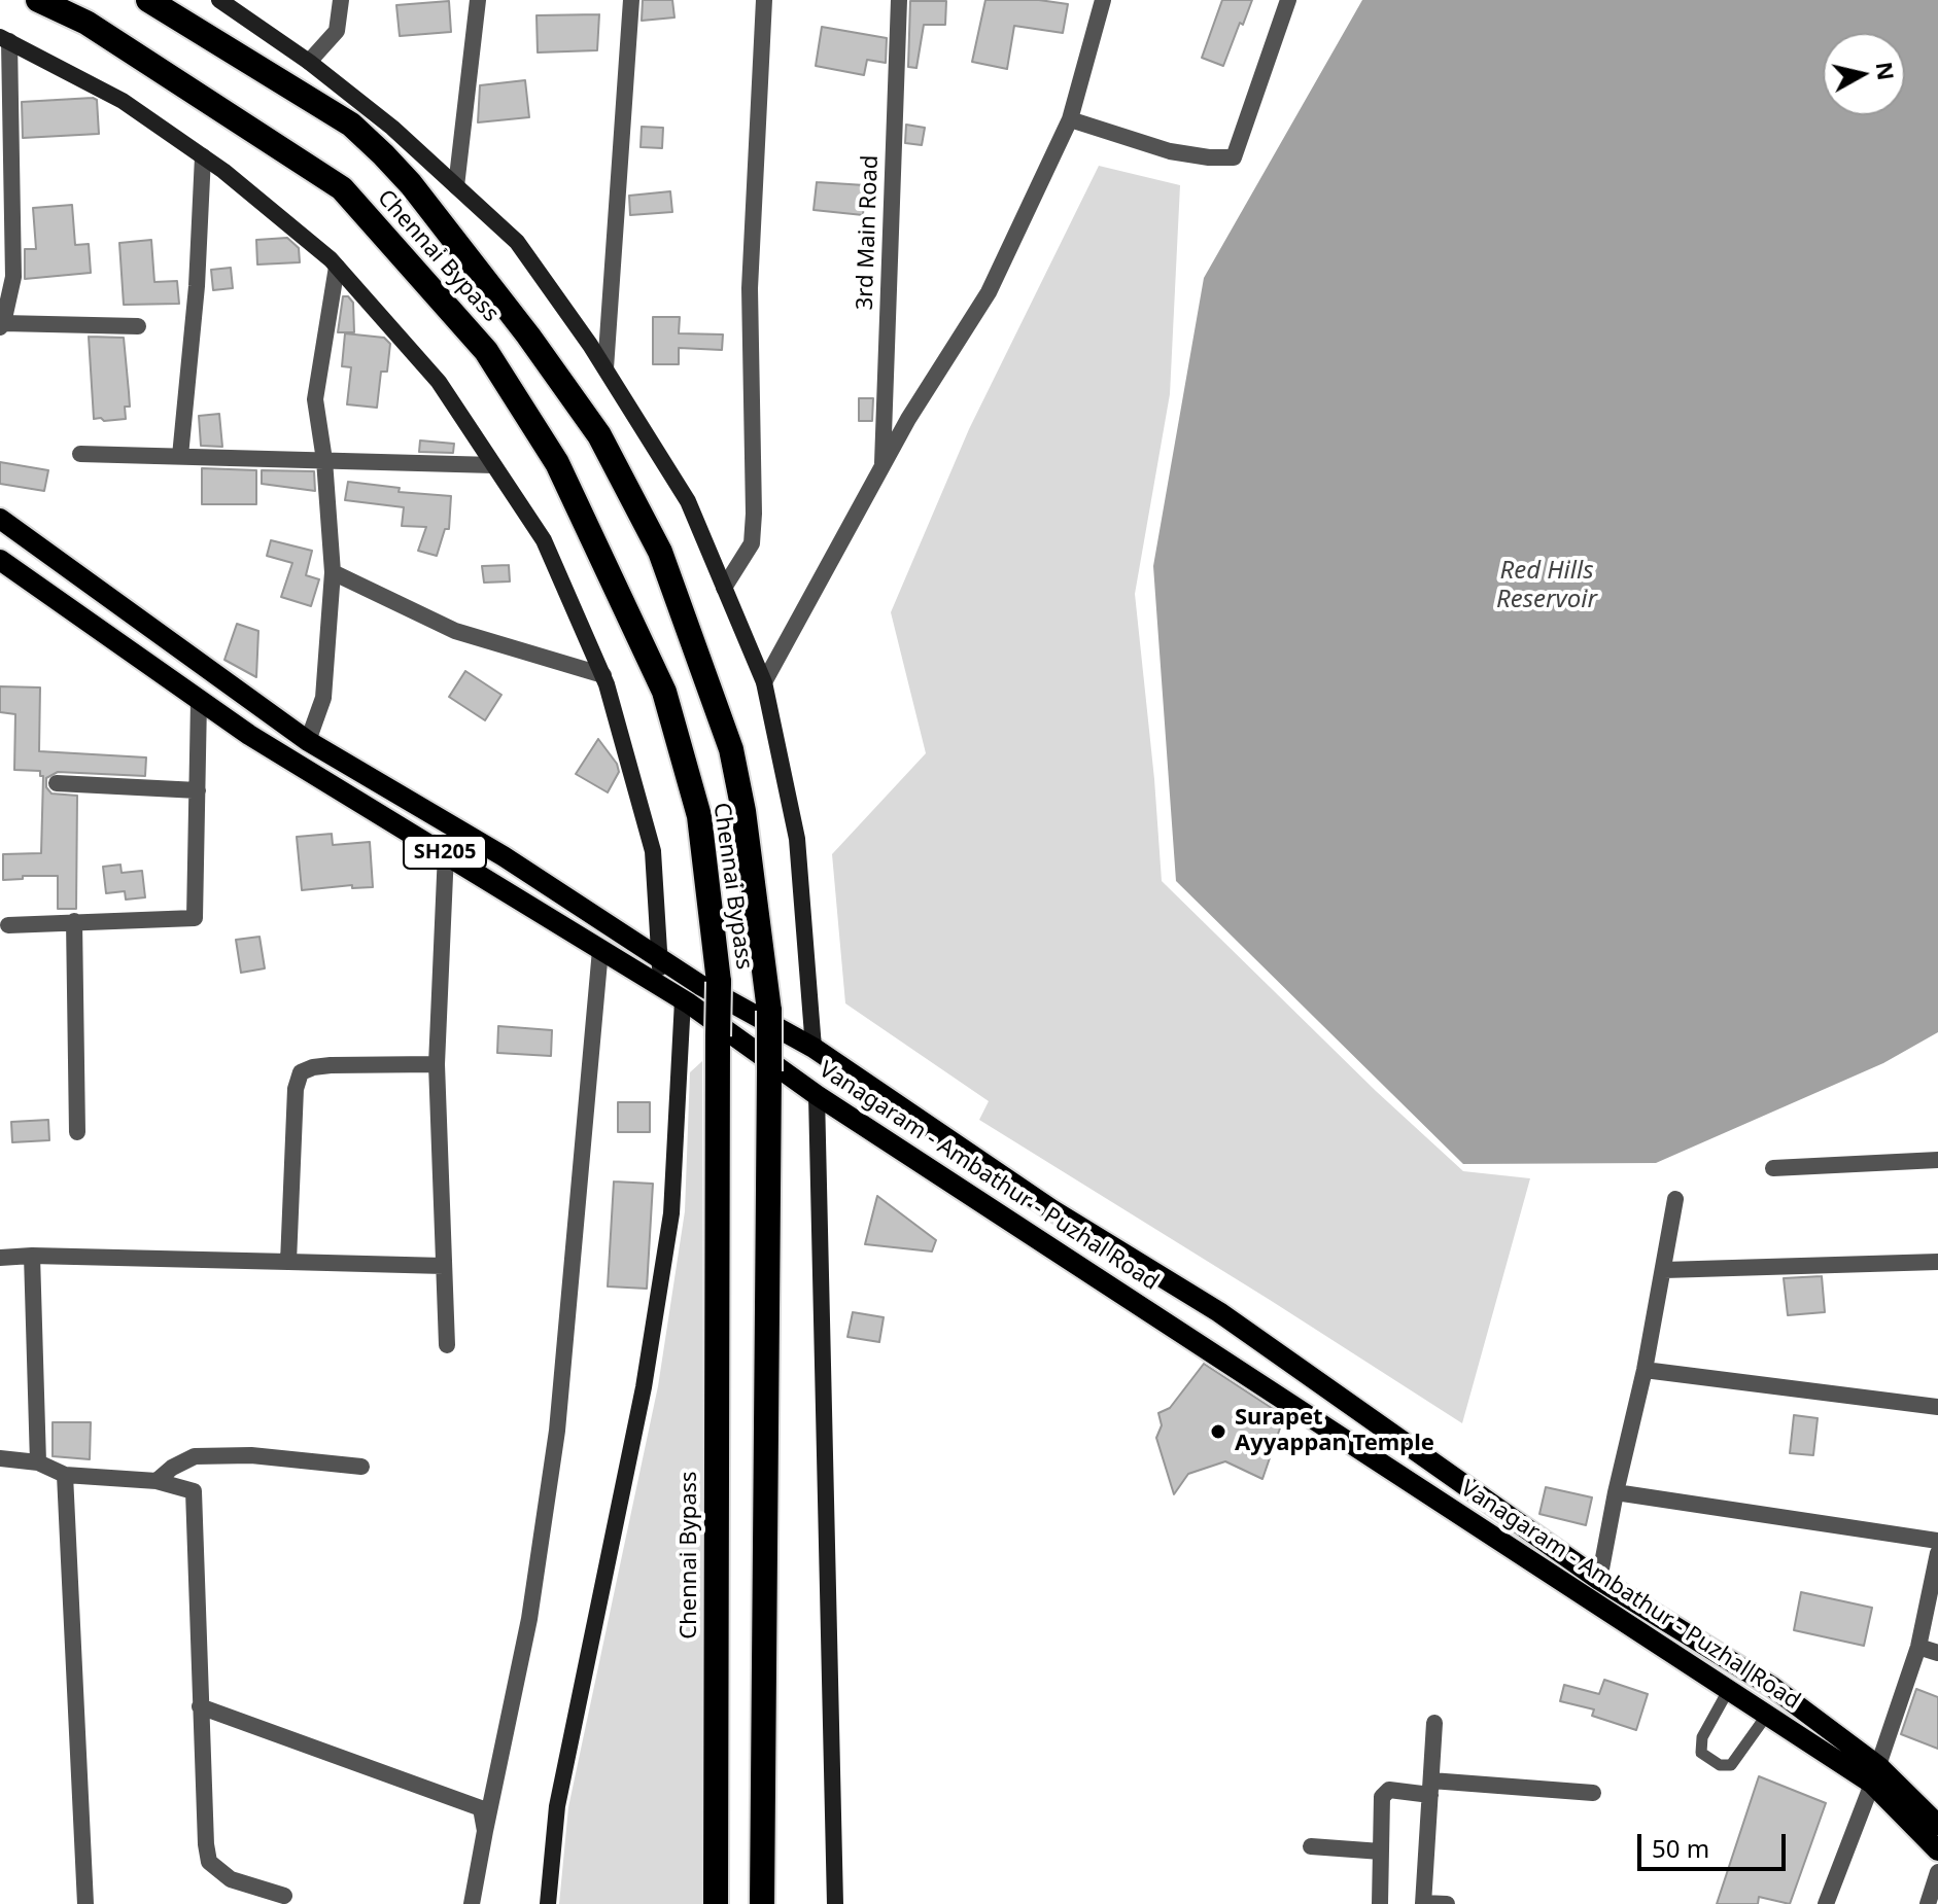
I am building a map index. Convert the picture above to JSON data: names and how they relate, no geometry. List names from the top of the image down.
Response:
{
  "streets": {
    "highway": ["Chennai Bypass"],
    "main road": ["SH205", "Vanagaram - Ambathur - Puzhal Road"],
    "street": ["3rd Main Road"]
  },
  "water": ["Red Hills Reservoir"],
  "places": ["Surapet Ayyappan Temple"],
  "scale_bar": "50 m",
  "north": "right"
}
